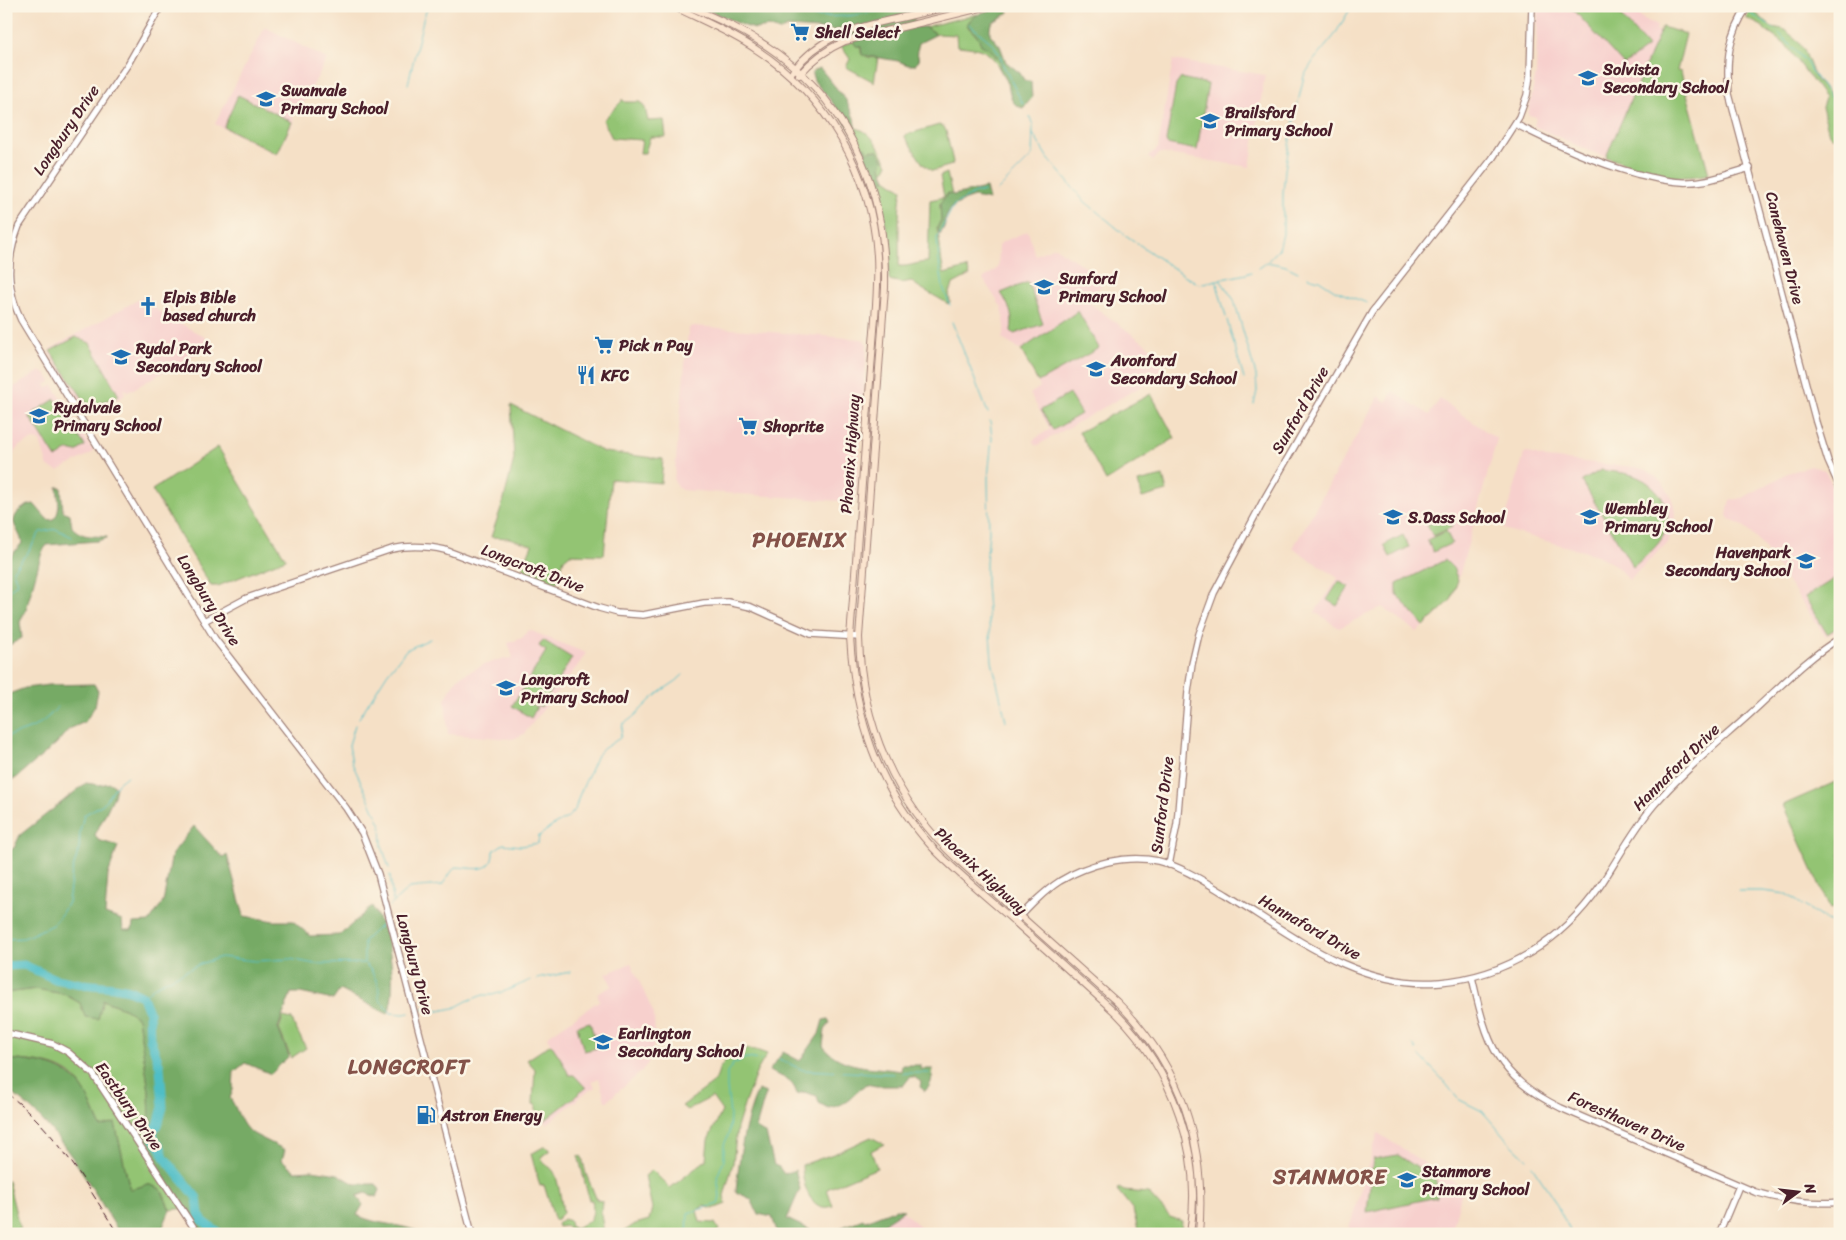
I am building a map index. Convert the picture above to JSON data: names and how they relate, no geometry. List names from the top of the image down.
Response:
{
  "streets": {
    "main road": ["Phoenix Highway"],
    "street": [
      "Longbury Drive",
      "Canehaven Drive",
      "Sunford Drive",
      "Longcroft Drive",
      "Hannaford Drive",
      "Eastbury Drive",
      "Foresthaven Drive"
    ]
  },
  "crossings": [
    ["Longbury Drive", "Longcroft Drive"],
    ["Sunford Drive", "Hannaford Drive"],
    ["Phoenix Highway", "Longcroft Drive"],
    ["Phoenix Highway", "Hannaford Drive"],
    ["Hannaford Drive", "Foresthaven Drive"]
  ],
  "districts": ["PHOENIX", "LONGCROFT", "STANMORE"],
  "places": {
    "supermarket": ["Shell Select", "Pick n Pay", "Shoprite"],
    "school or university": [
      "Solvista Secondary School",
      "Swanvale Primary School",
      "Brailsford Primary School",
      "Sunford Primary School",
      "Rydal Park Secondary School",
      "Avonford Secondary School",
      "Rydalvale Primary School",
      "S.Dass School",
      "Wembley Primary School",
      "Havenpark Secondary School",
      "Longcroft Primary School",
      "Earlington Secondary School",
      "Stanmore Primary School"
    ],
    "church": ["Elpis Bible based church"],
    "restaurant": ["KFC"],
    "fuel station": ["Astron Energy"]
  },
  "north": "right"
}
